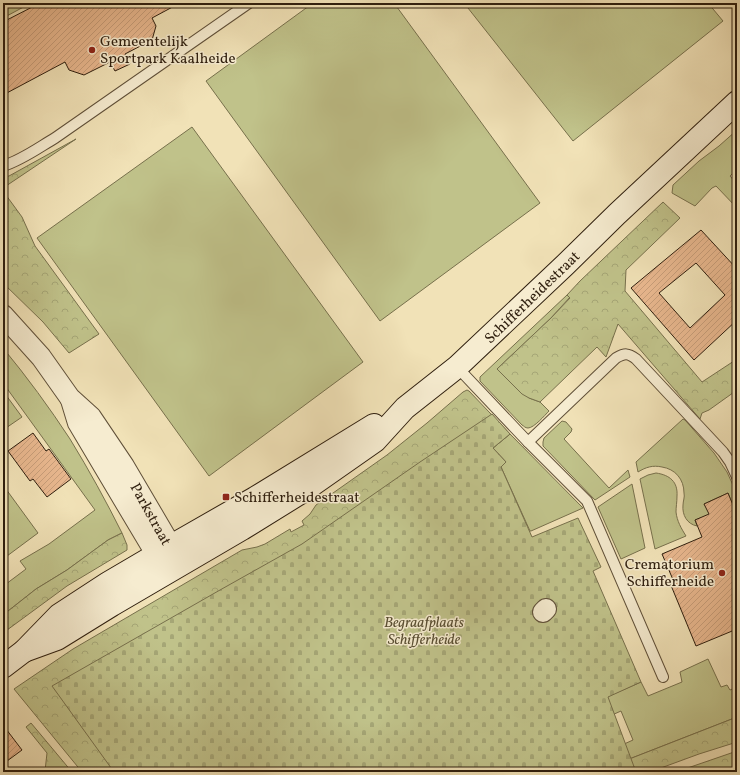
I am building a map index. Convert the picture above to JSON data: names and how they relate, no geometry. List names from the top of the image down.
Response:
{
  "streets": {
    "street": ["Schifferheidestraat", "Parkstraat"]
  },
  "crossings": [
    ["Schifferheidestraat", "Parkstraat"]
  ],
  "parks": ["Begraafplaats Schifferheide"],
  "places": {
    "other": ["Gemeentelijk Sportpark Kaalheide", "Crematorium Schifferheide"],
    "transit": ["Schifferheidestraat"]
  }
}
